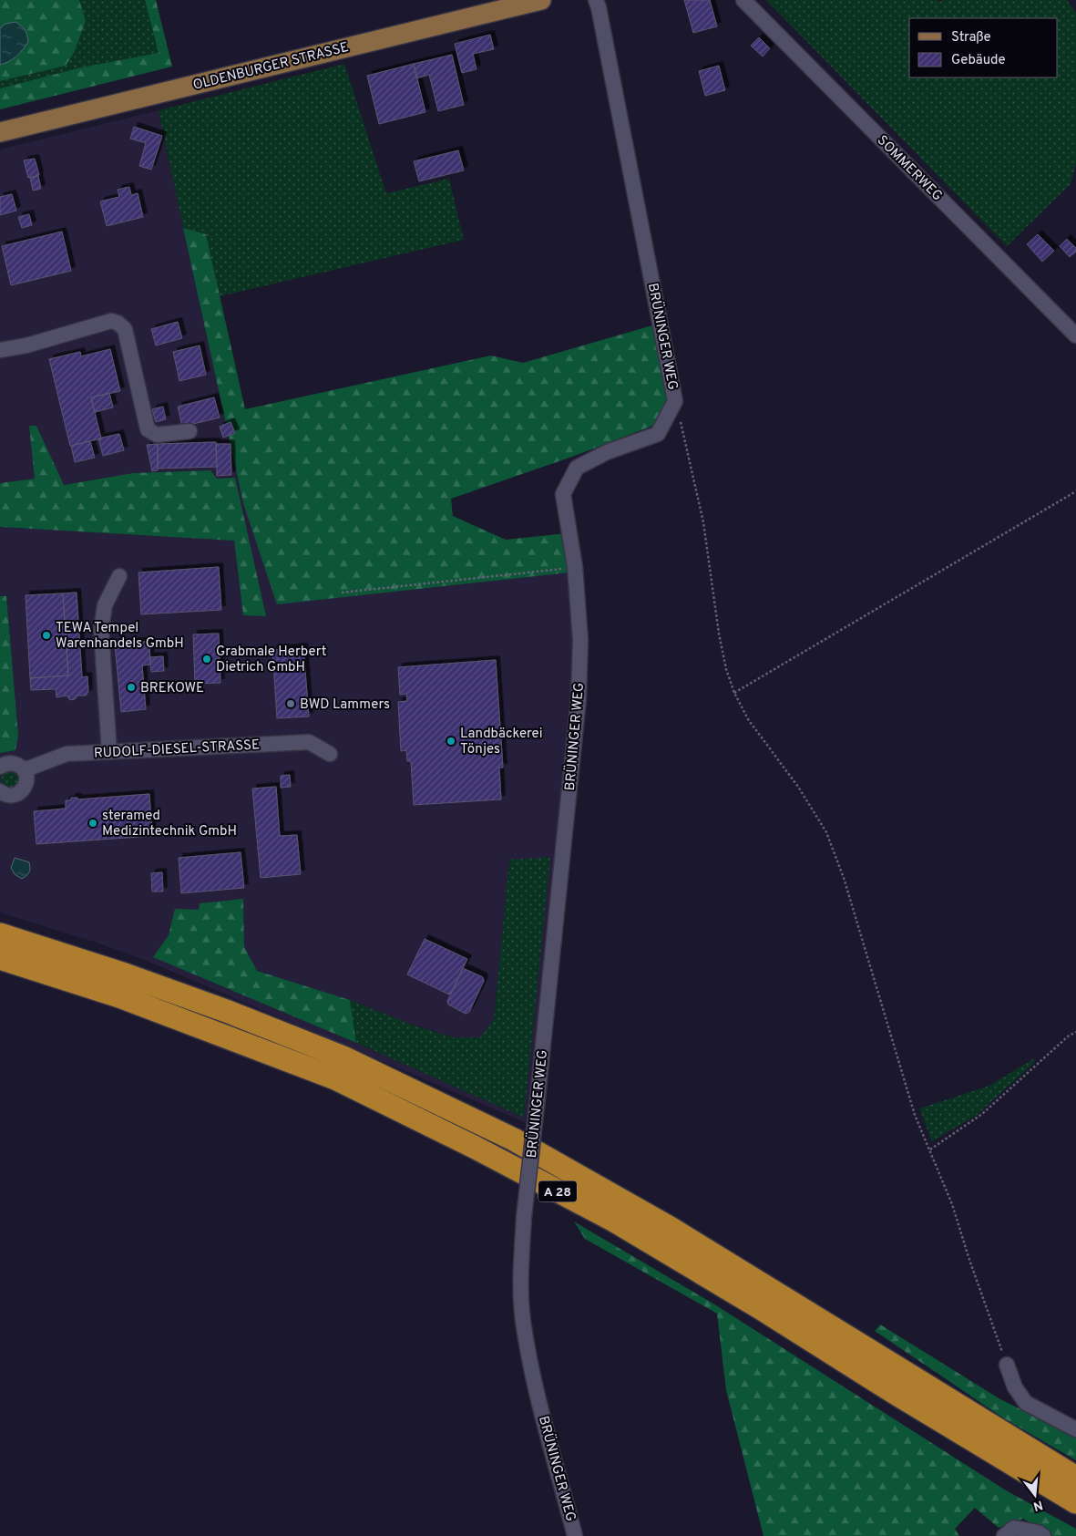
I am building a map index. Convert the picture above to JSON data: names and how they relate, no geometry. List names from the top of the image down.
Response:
{
  "streets": {
    "highway": ["A 28"],
    "main road": ["OLDENBURGER STRASSE"],
    "street": ["SOMMERWEG", "BRÜNINGER WEG", "RUDOLF-DIESEL-STRASSE"]
  },
  "places": [
    "TEWA Tempel Warenhandels GmbH",
    "Grabmale Herbert Dietrich GmbH",
    "BREKOWE",
    "BWD Lammers",
    "Landbäckerei Tönjes",
    "steramed Medizintechnik GmbH"
  ],
  "legend": ["Straße", "Gebäude"],
  "north": "bottom"
}
